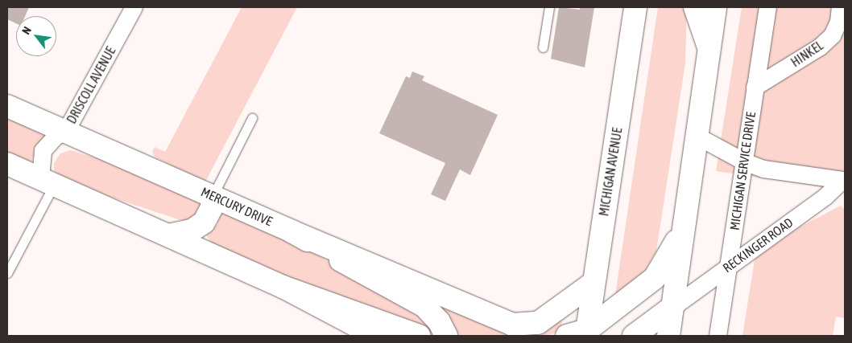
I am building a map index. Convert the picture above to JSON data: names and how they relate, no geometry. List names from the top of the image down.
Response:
{
  "streets": {
    "main road": ["MICHIGAN AVENUE", "MERCURY DRIVE"],
    "street": [
      "HINKEL",
      "DRISCOLL AVENUE",
      "MICHIGAN SERVICE DRIVE",
      "RECKINGER ROAD"
    ]
  },
  "crossings": [
    ["HINKEL", "MICHIGAN SERVICE DRIVE"],
    ["DRISCOLL AVENUE", "MERCURY DRIVE"],
    ["MICHIGAN SERVICE DRIVE", "RECKINGER ROAD"]
  ],
  "north": "top left"
}
